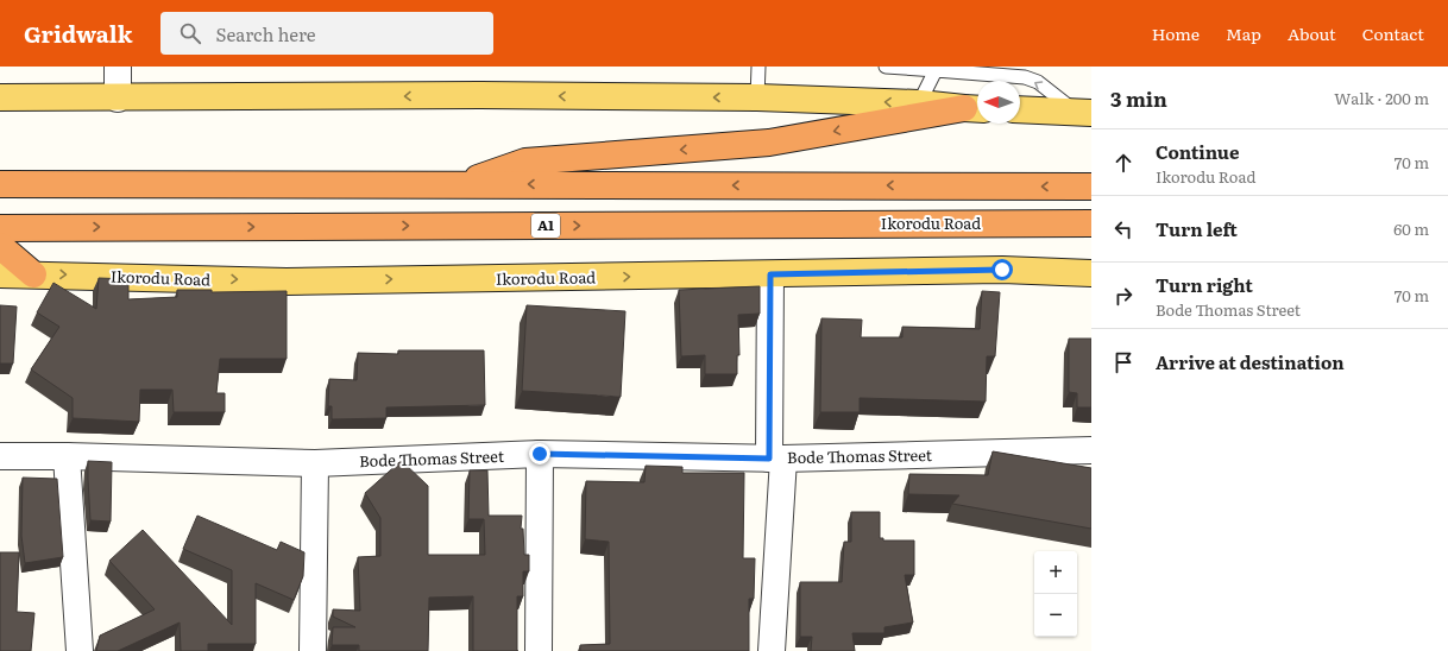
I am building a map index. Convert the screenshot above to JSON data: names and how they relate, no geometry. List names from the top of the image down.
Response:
{
  "streets": {
    "highway": ["Ikorodu Road", "A1"],
    "street": ["Bode Thomas Street"]
  },
  "north": "left",
  "page": {
    "header": "Gridwalk",
    "search": "Search here",
    "nav": [
      "Home",
      "Map",
      "About",
      "Contact"
    ],
    "heading": ["3 min", "Walk · 200 m"],
    "list": [
      ["Continue", "Ikorodu Road", "70 m"],
      ["Turn left", "60 m"],
      ["Turn right", "Bode Thomas Street", "70 m"],
      "Arrive at destination"
    ],
    "map_buttons": ["+", "−"]
  }
}
